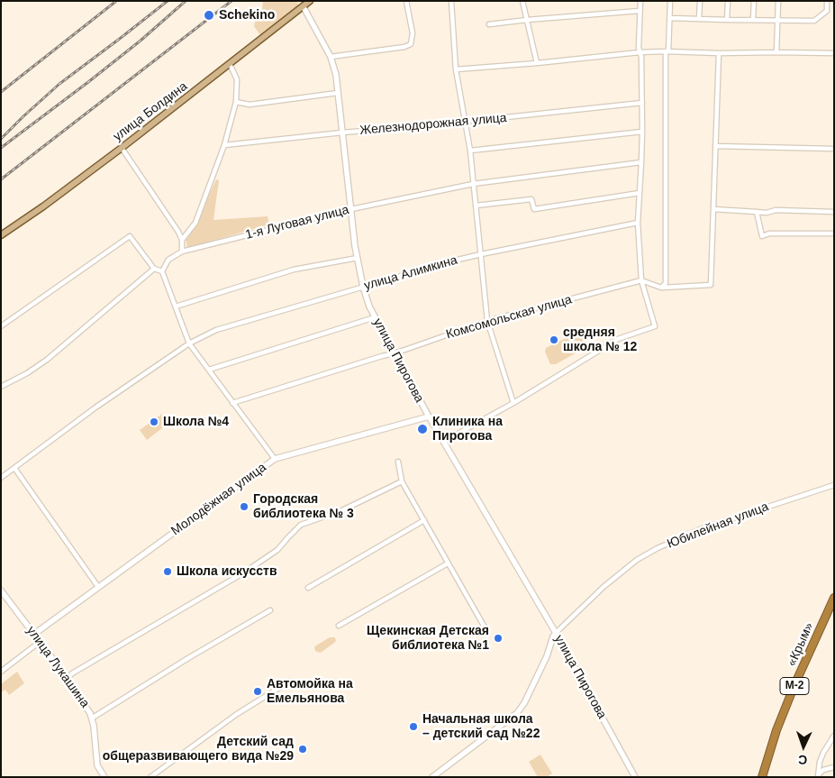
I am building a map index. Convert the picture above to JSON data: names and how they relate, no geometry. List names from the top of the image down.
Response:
{
  "streets": {
    "highway": ["«Крым»", "М-2"],
    "main road": ["улица Болдина"],
    "street": [
      "Железнодорожная улица",
      "1-я Луговая улица",
      "улица Алимкина",
      "Комсомольская улица",
      "улица Пирогова",
      "Молодёжная улица",
      "Юбилейная улица",
      "улица Лукашина"
    ]
  },
  "crossings": [
    ["улица Болдина", "улица Пирогова"],
    ["Железнодорожная улица", "улица Пирогова"],
    ["1-я Луговая улица", "улица Пирогова"],
    ["улица Алимкина", "улица Пирогова"],
    ["Комсомольская улица", "улица Пирогова"],
    ["улица Пирогова", "Молодёжная улица"],
    ["улица Пирогова", "Юбилейная улица"],
    ["Молодёжная улица", "улица Лукашина"]
  ],
  "places": [
    "Schekino",
    "средняя школа № 12",
    "Школа №4",
    "Клиника на Пирогова",
    "Городская библиотека № 3",
    "Школа искусств",
    "Щекинская Детская библиотека №1",
    "Автомойка на Емельянова",
    "Начальная школа – детский сад №22",
    "Детский сад общеразвивающего вида №29"
  ],
  "north": "bottom"
}
